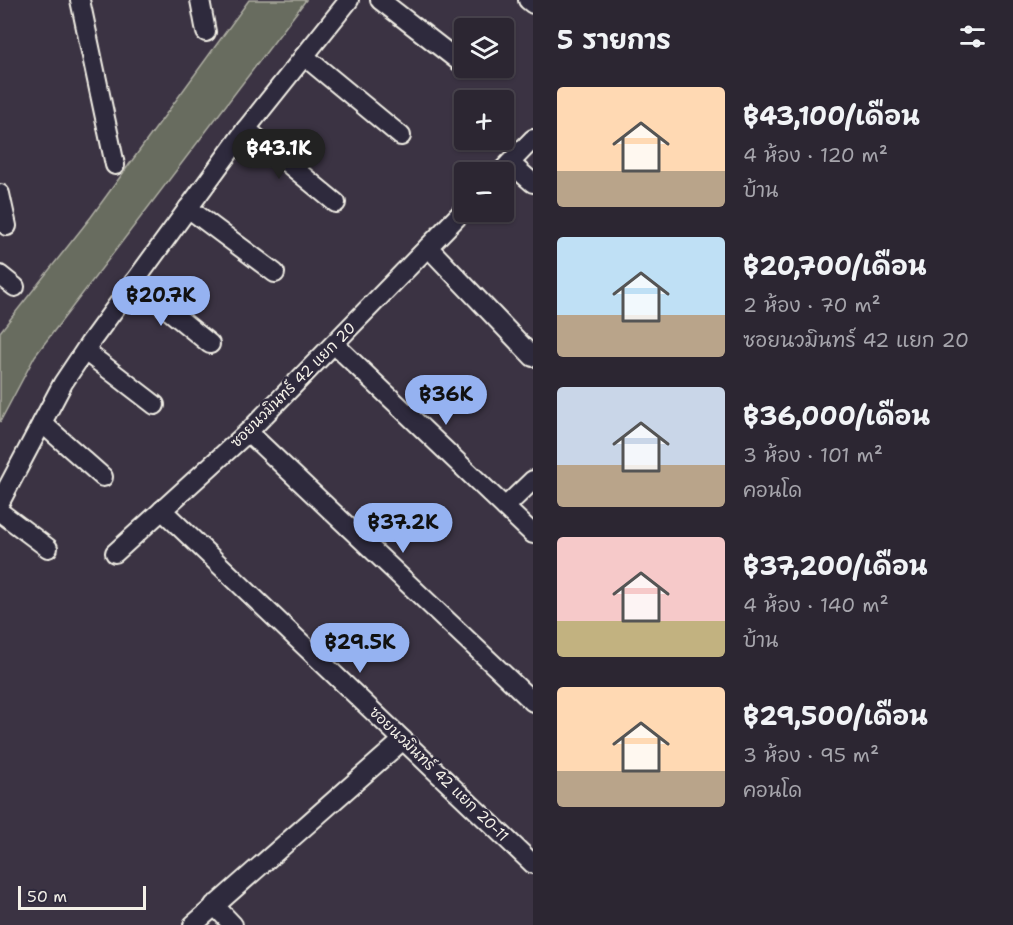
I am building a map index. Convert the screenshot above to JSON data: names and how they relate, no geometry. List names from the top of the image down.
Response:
{
  "streets": {
    "street": ["ซอยนวมินทร์ 42 แยก 20", "ซอยนวมินทร์ 42 แยก 20-11"]
  },
  "crossings": [
    ["ซอยนวมินทร์ 42 แยก 20", "ซอยนวมินทร์ 42 แยก 20-11"]
  ],
  "scale_bar": "50 m",
  "page": {
    "heading": "5 รายการ",
    "map_buttons": ["+", "−"],
    "list": [
      {
        "name": "฿43,100/เดือน",
        "note": "4 ห้อง · 120 m² · บ้าน"
      },
      {
        "name": "฿20,700/เดือน",
        "note": "2 ห้อง · 70 m² · ซอยนวมินทร์ 42 แยก 20"
      },
      {
        "name": "฿36,000/เดือน",
        "note": "3 ห้อง · 101 m² · คอนโด"
      },
      {
        "name": "฿37,200/เดือน",
        "note": "4 ห้อง · 140 m² · บ้าน"
      },
      {
        "name": "฿29,500/เดือน",
        "note": "3 ห้อง · 95 m² · คอนโด"
      }
    ],
    "price": [
      "฿43.1K",
      "฿20.7K",
      "฿36K",
      "฿37.2K",
      "฿29.5K"
    ],
    "scale": "50 m"
  }
}
